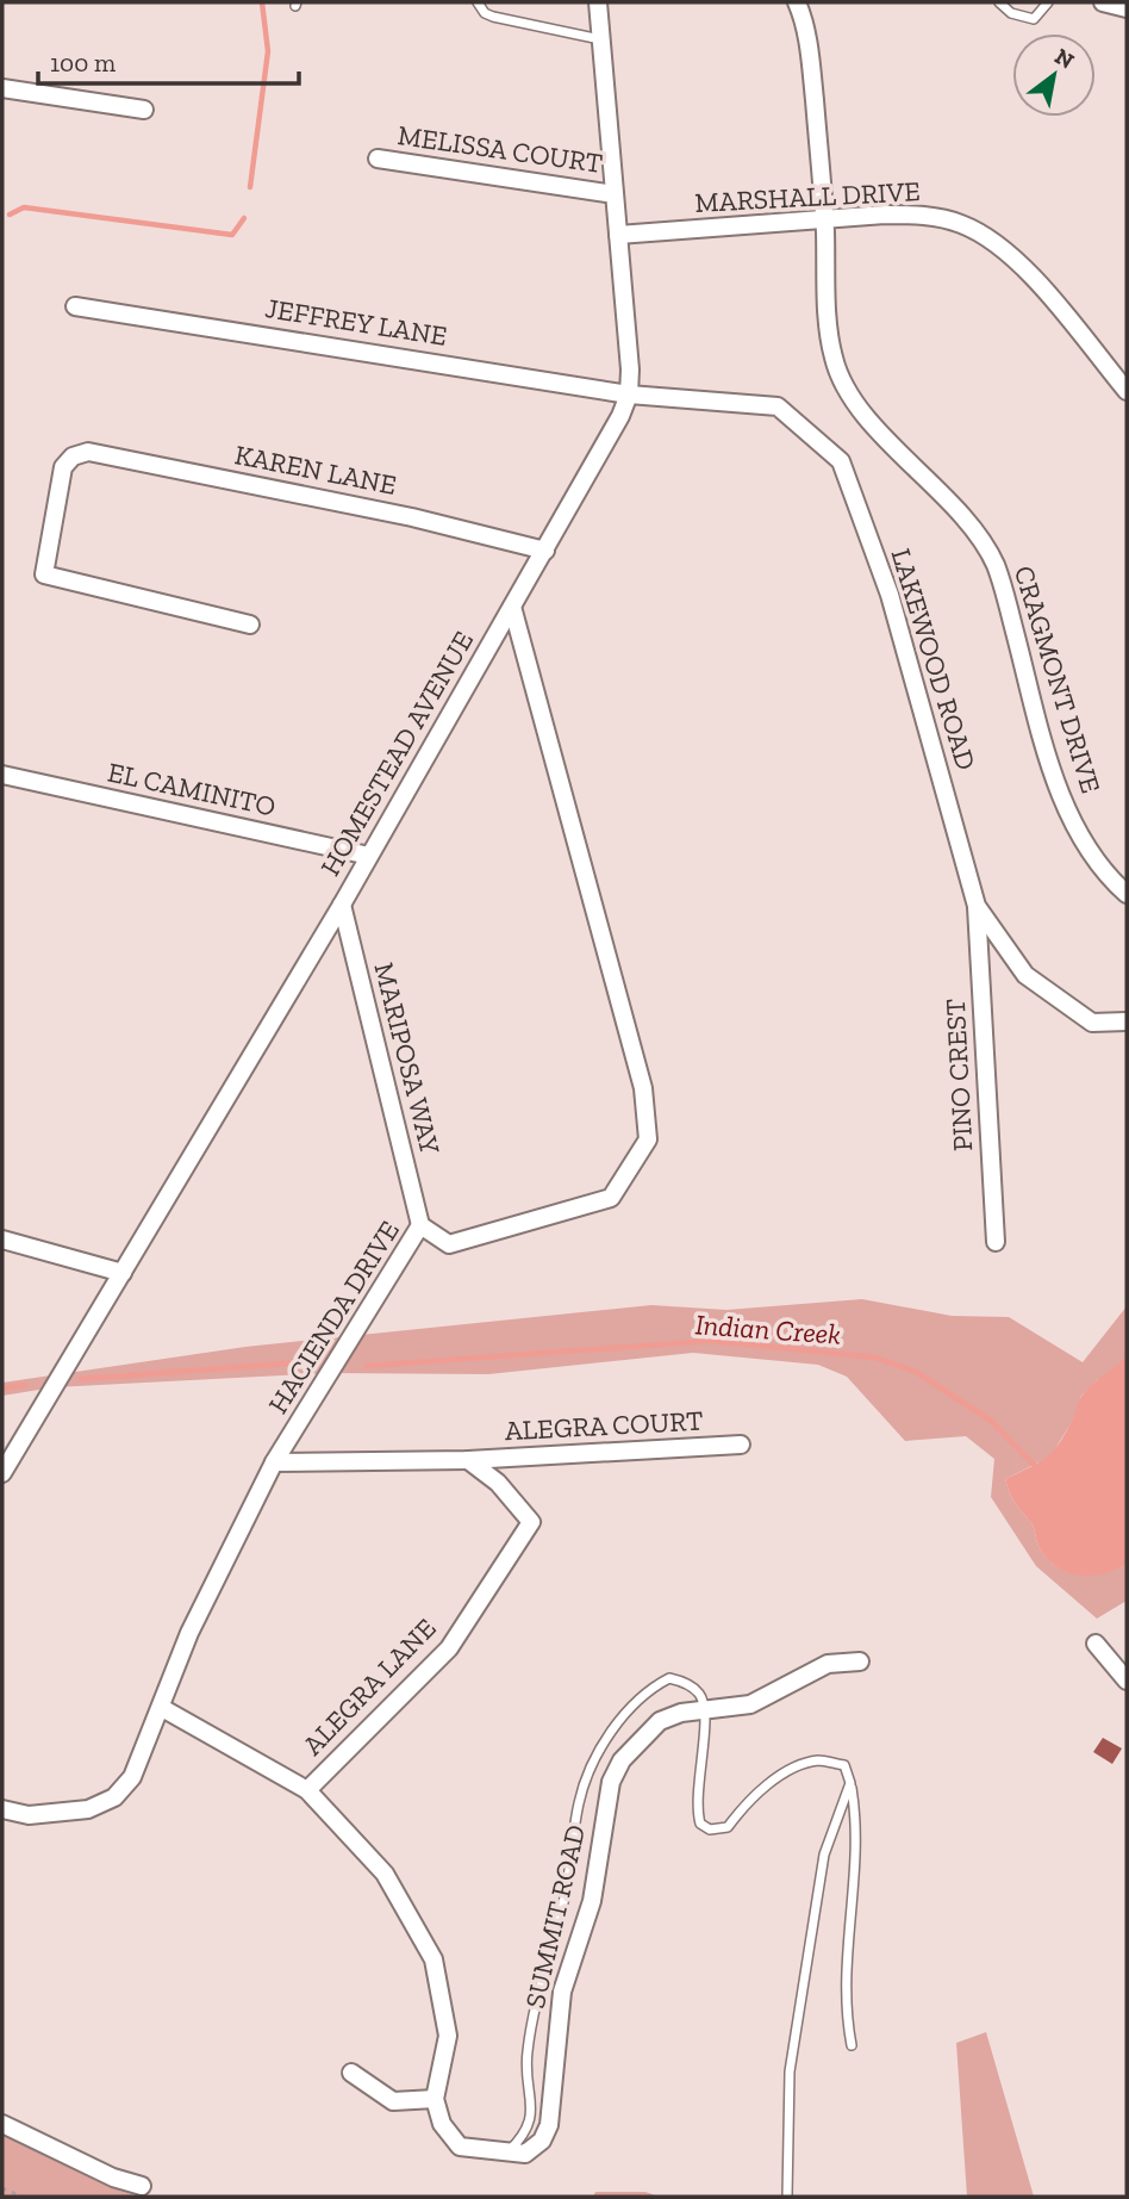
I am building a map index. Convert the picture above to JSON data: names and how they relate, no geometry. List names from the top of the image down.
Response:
{
  "streets": {
    "street": [
      "MELISSA COURT",
      "MARSHALL DRIVE",
      "JEFFREY LANE",
      "KAREN LANE",
      "LAKEWOOD ROAD",
      "CRAGMONT DRIVE",
      "HOMESTEAD AVENUE",
      "EL CAMINITO",
      "MARIPOSA WAY",
      "PINO CREST",
      "HACIENDA DRIVE",
      "ALEGRA COURT",
      "ALEGRA LANE",
      "SUMMIT ROAD"
    ]
  },
  "crossings": [
    ["MARSHALL DRIVE", "CRAGMONT DRIVE"],
    ["JEFFREY LANE", "LAKEWOOD ROAD"],
    ["JEFFREY LANE", "HOMESTEAD AVENUE"],
    ["KAREN LANE", "HOMESTEAD AVENUE"],
    ["LAKEWOOD ROAD", "HOMESTEAD AVENUE"],
    ["LAKEWOOD ROAD", "PINO CREST"],
    ["HOMESTEAD AVENUE", "EL CAMINITO"],
    ["HOMESTEAD AVENUE", "MARIPOSA WAY"],
    ["HOMESTEAD AVENUE", "HACIENDA DRIVE"],
    ["MARIPOSA WAY", "HACIENDA DRIVE"],
    ["ALEGRA COURT", "ALEGRA LANE"]
  ],
  "water": ["Indian Creek"],
  "scale_bar": "100 m",
  "north": "top right"
}
